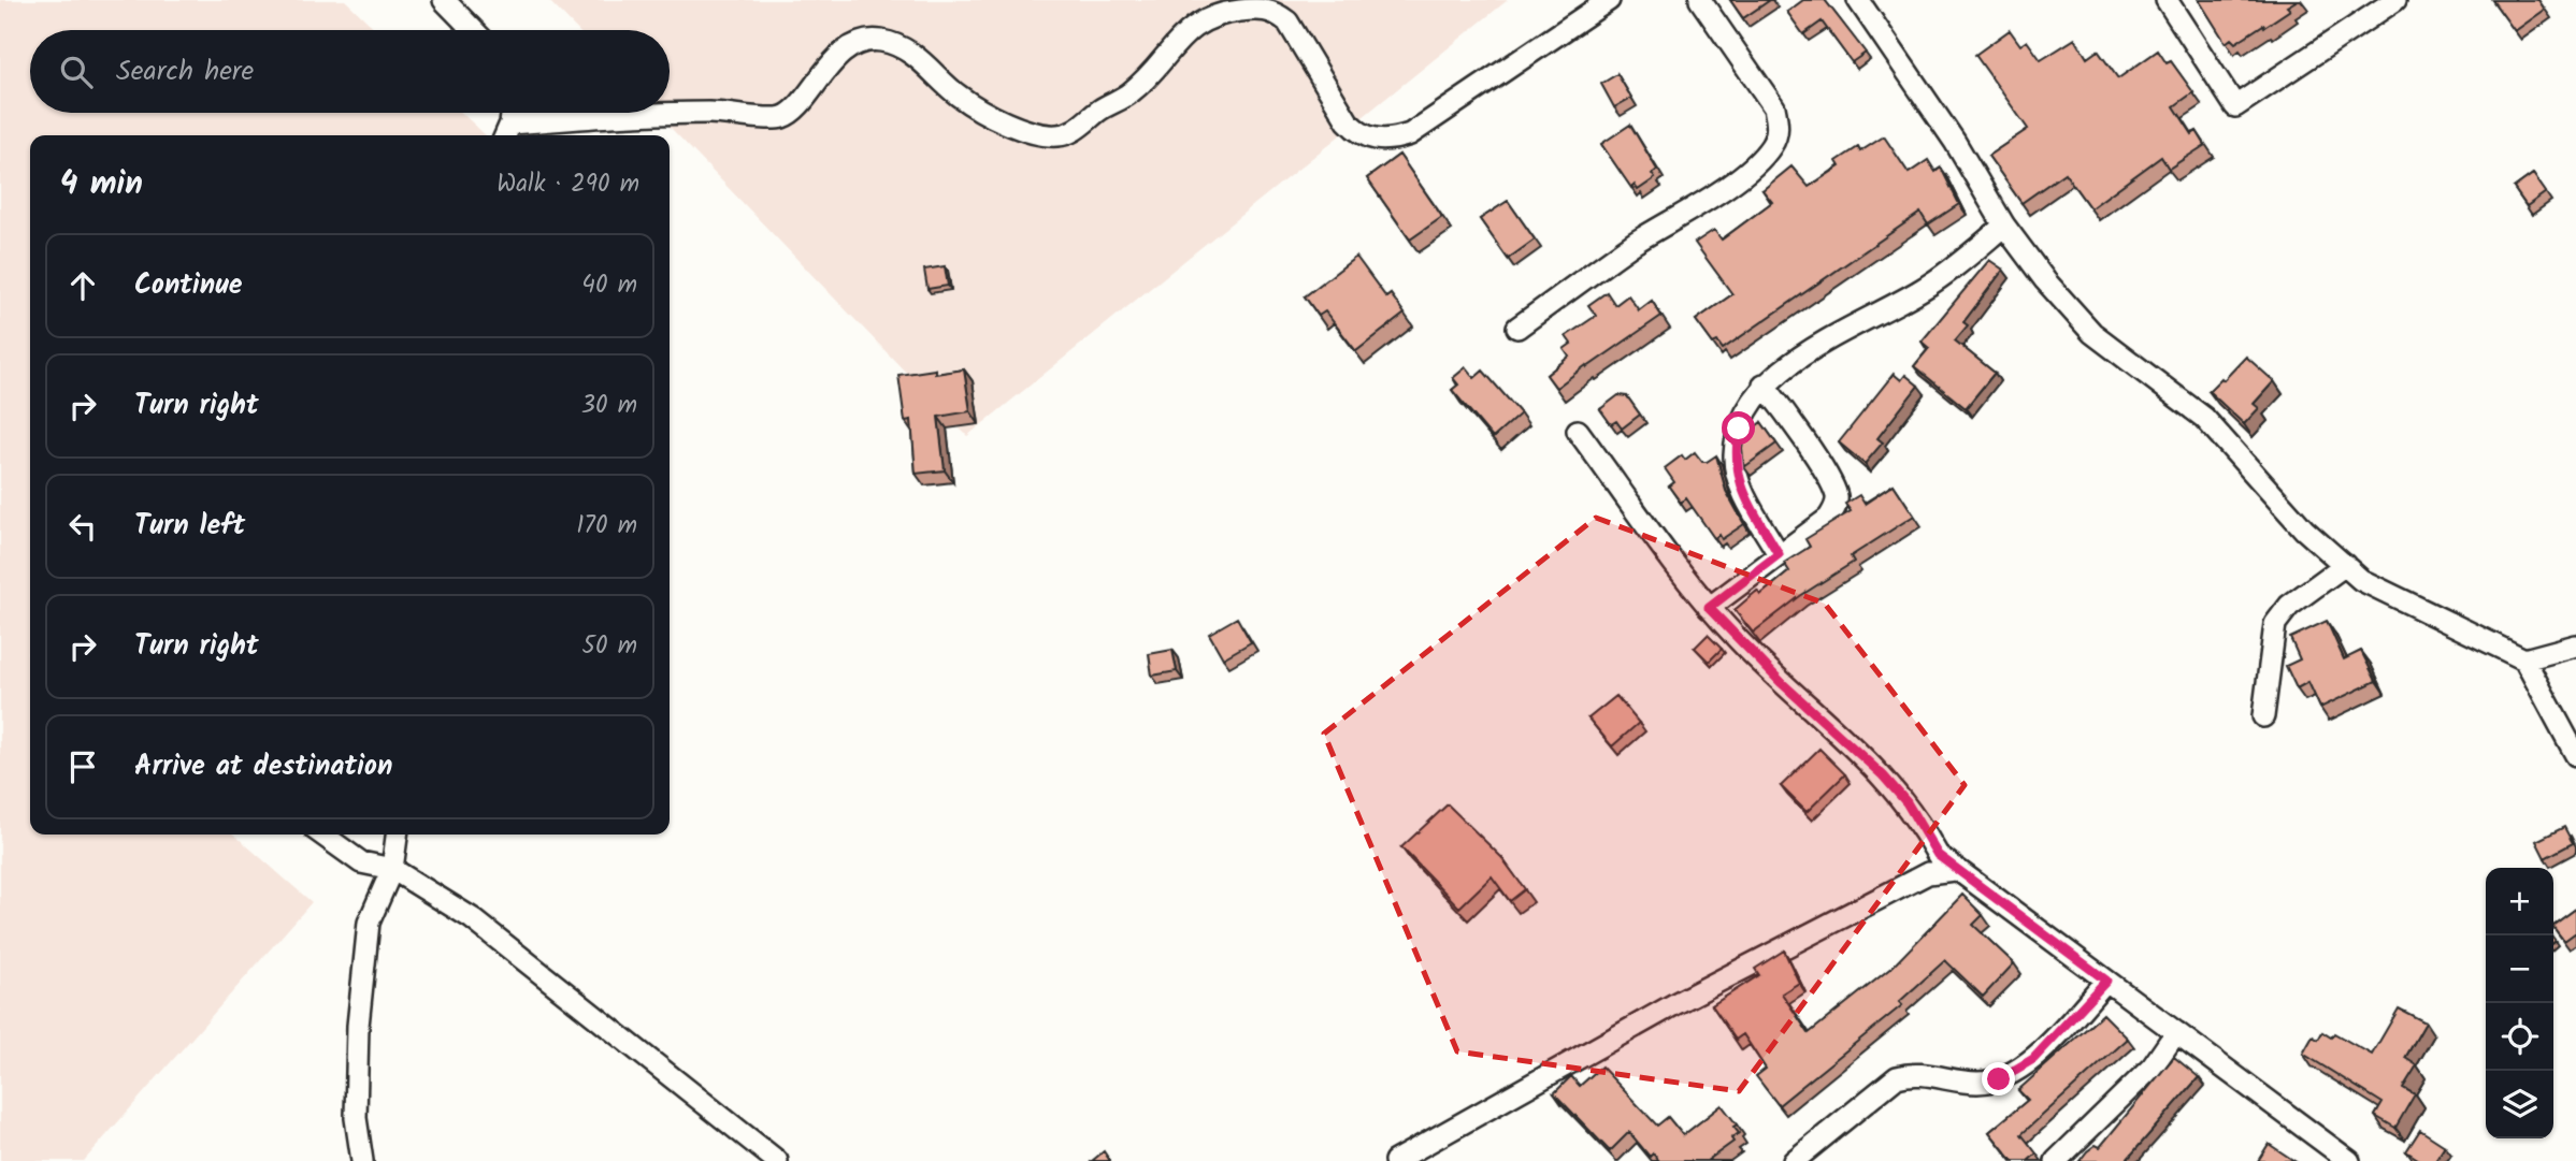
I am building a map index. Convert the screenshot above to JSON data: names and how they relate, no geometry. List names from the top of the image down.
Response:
{
  "page": {
    "search": "Search here",
    "heading": ["4 min", "Walk · 290 m"],
    "list": [
      ["Continue", "40 m"],
      ["Turn right", "30 m"],
      ["Turn left", "170 m"],
      ["Turn right", "50 m"],
      "Arrive at destination"
    ],
    "map_buttons": ["+", "−"]
  }
}
